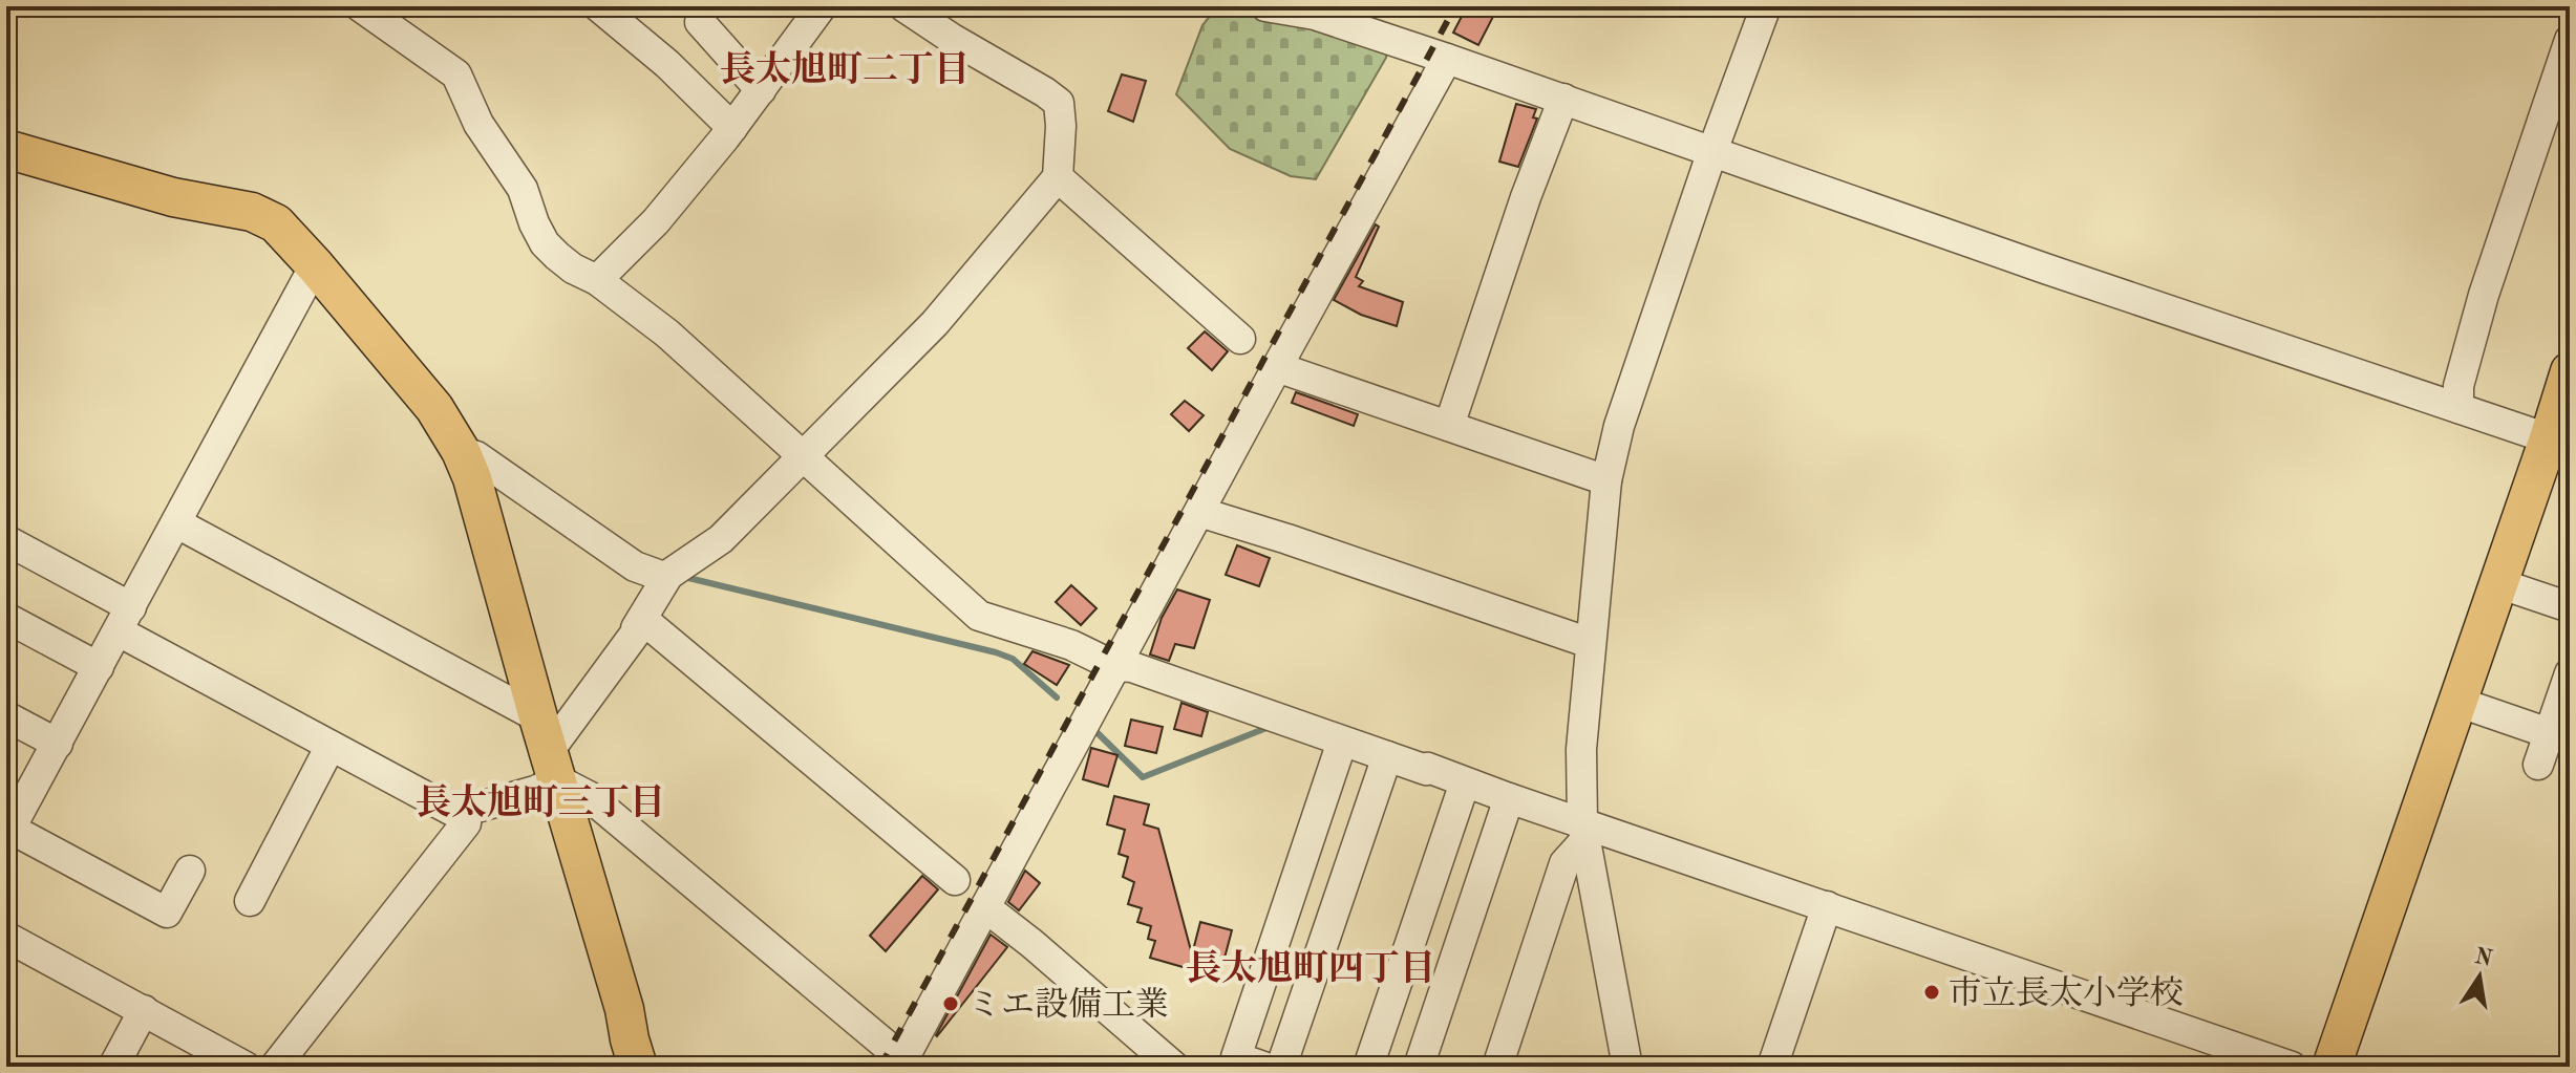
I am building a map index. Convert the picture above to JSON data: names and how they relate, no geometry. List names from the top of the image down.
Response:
{
  "districts": ["長太旭町二丁目", "長太旭町三丁目", "長太旭町四丁目"],
  "places": ["市立長太小学校", "ミエ設備工業"],
  "north": "top"
}
